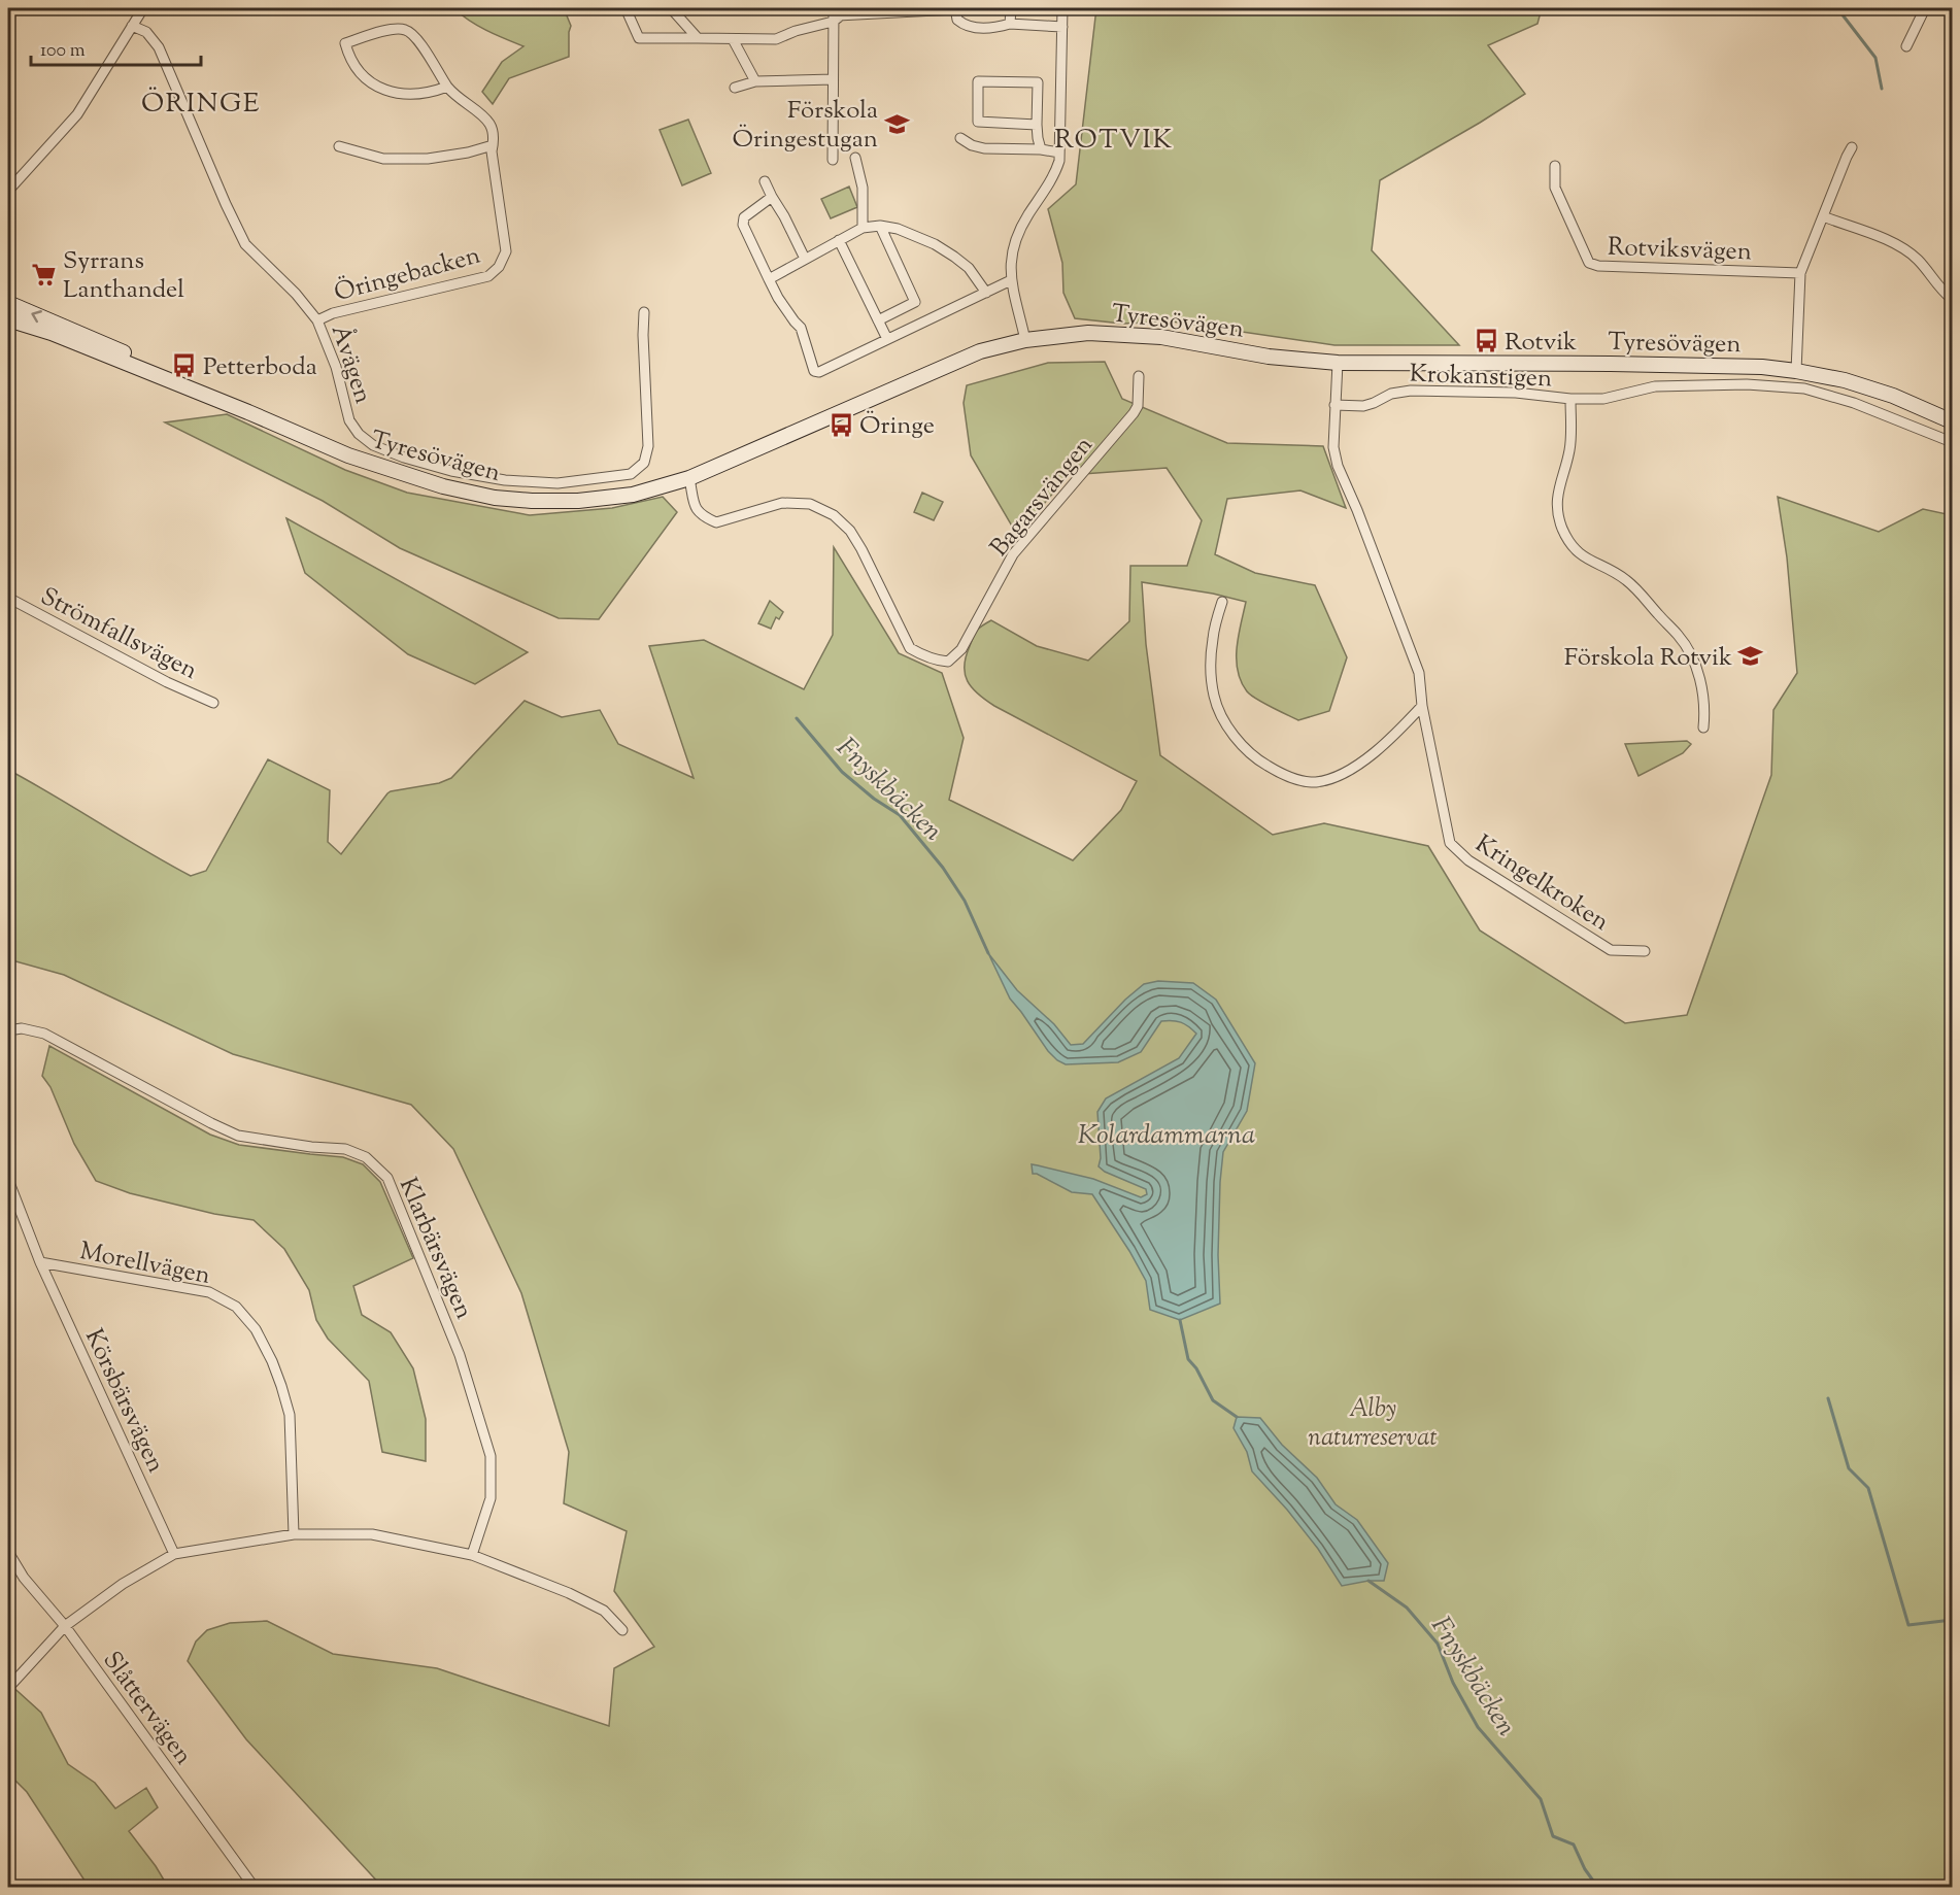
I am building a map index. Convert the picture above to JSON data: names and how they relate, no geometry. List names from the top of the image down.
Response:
{
  "streets": {
    "main road": ["Tyresövägen"],
    "street": [
      "Rotviksvägen",
      "Öringebacken",
      "Åvägen",
      "Krokanstigen",
      "Bagarsvängen",
      "Strömfallsvägen",
      "Kringelkroken",
      "Klarbärsvägen",
      "Morellvägen",
      "Körsbärsvägen",
      "Slåttervägen"
    ]
  },
  "crossings": [
    ["Öringebacken", "Åvägen"],
    ["Tyresövägen", "Bagarsvängen"],
    ["Tyresövägen", "Kringelkroken"],
    ["Krokanstigen", "Kringelkroken"],
    ["Morellvägen", "Körsbärsvägen"]
  ],
  "districts": ["ÖRINGE", "ROTVIK"],
  "water": ["Fnyskbäcken", "Kolardammarna"],
  "parks": ["Alby naturreservat"],
  "places": {
    "school or university": ["Förskola Öringestugan", "Förskola Rotvik"],
    "supermarket": ["Syrrans Lanthandel"],
    "bus stop": ["Rotvik", "Petterboda", "Öringe"]
  },
  "scale_bar": "100 m"
}
